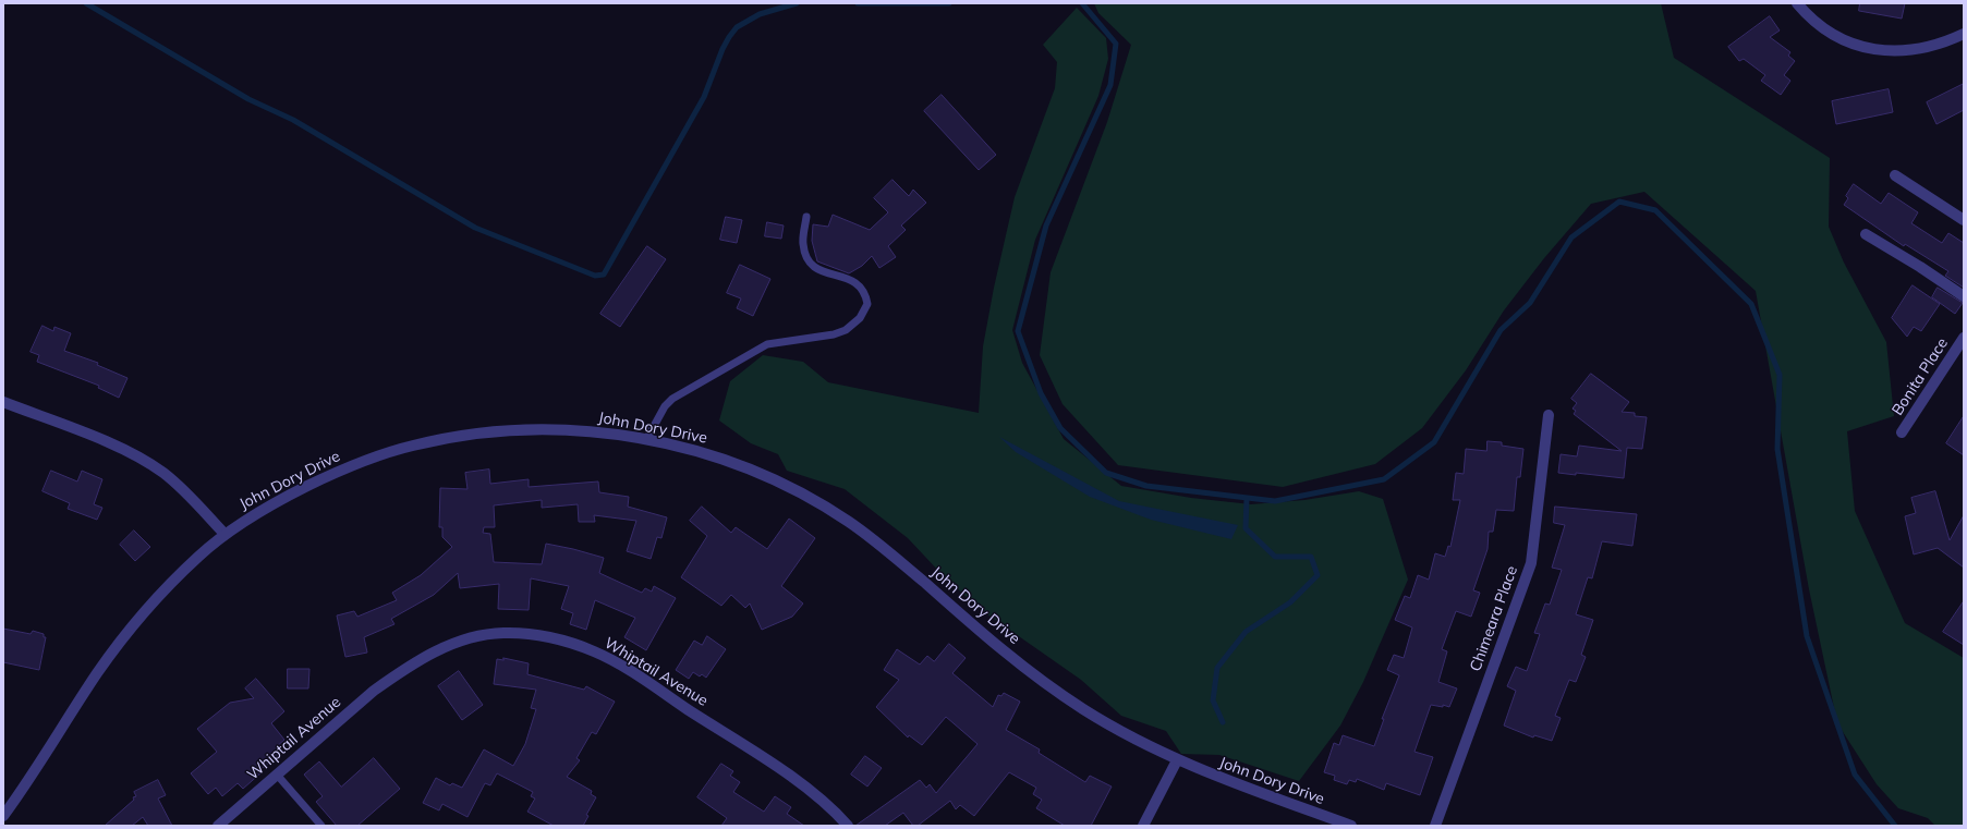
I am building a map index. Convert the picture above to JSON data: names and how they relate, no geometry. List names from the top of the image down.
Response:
{
  "streets": {
    "street": [
      "Bonita Place",
      "John Dory Drive",
      "Chimeara Place",
      "Whiptail Avenue"
    ]
  }
}
